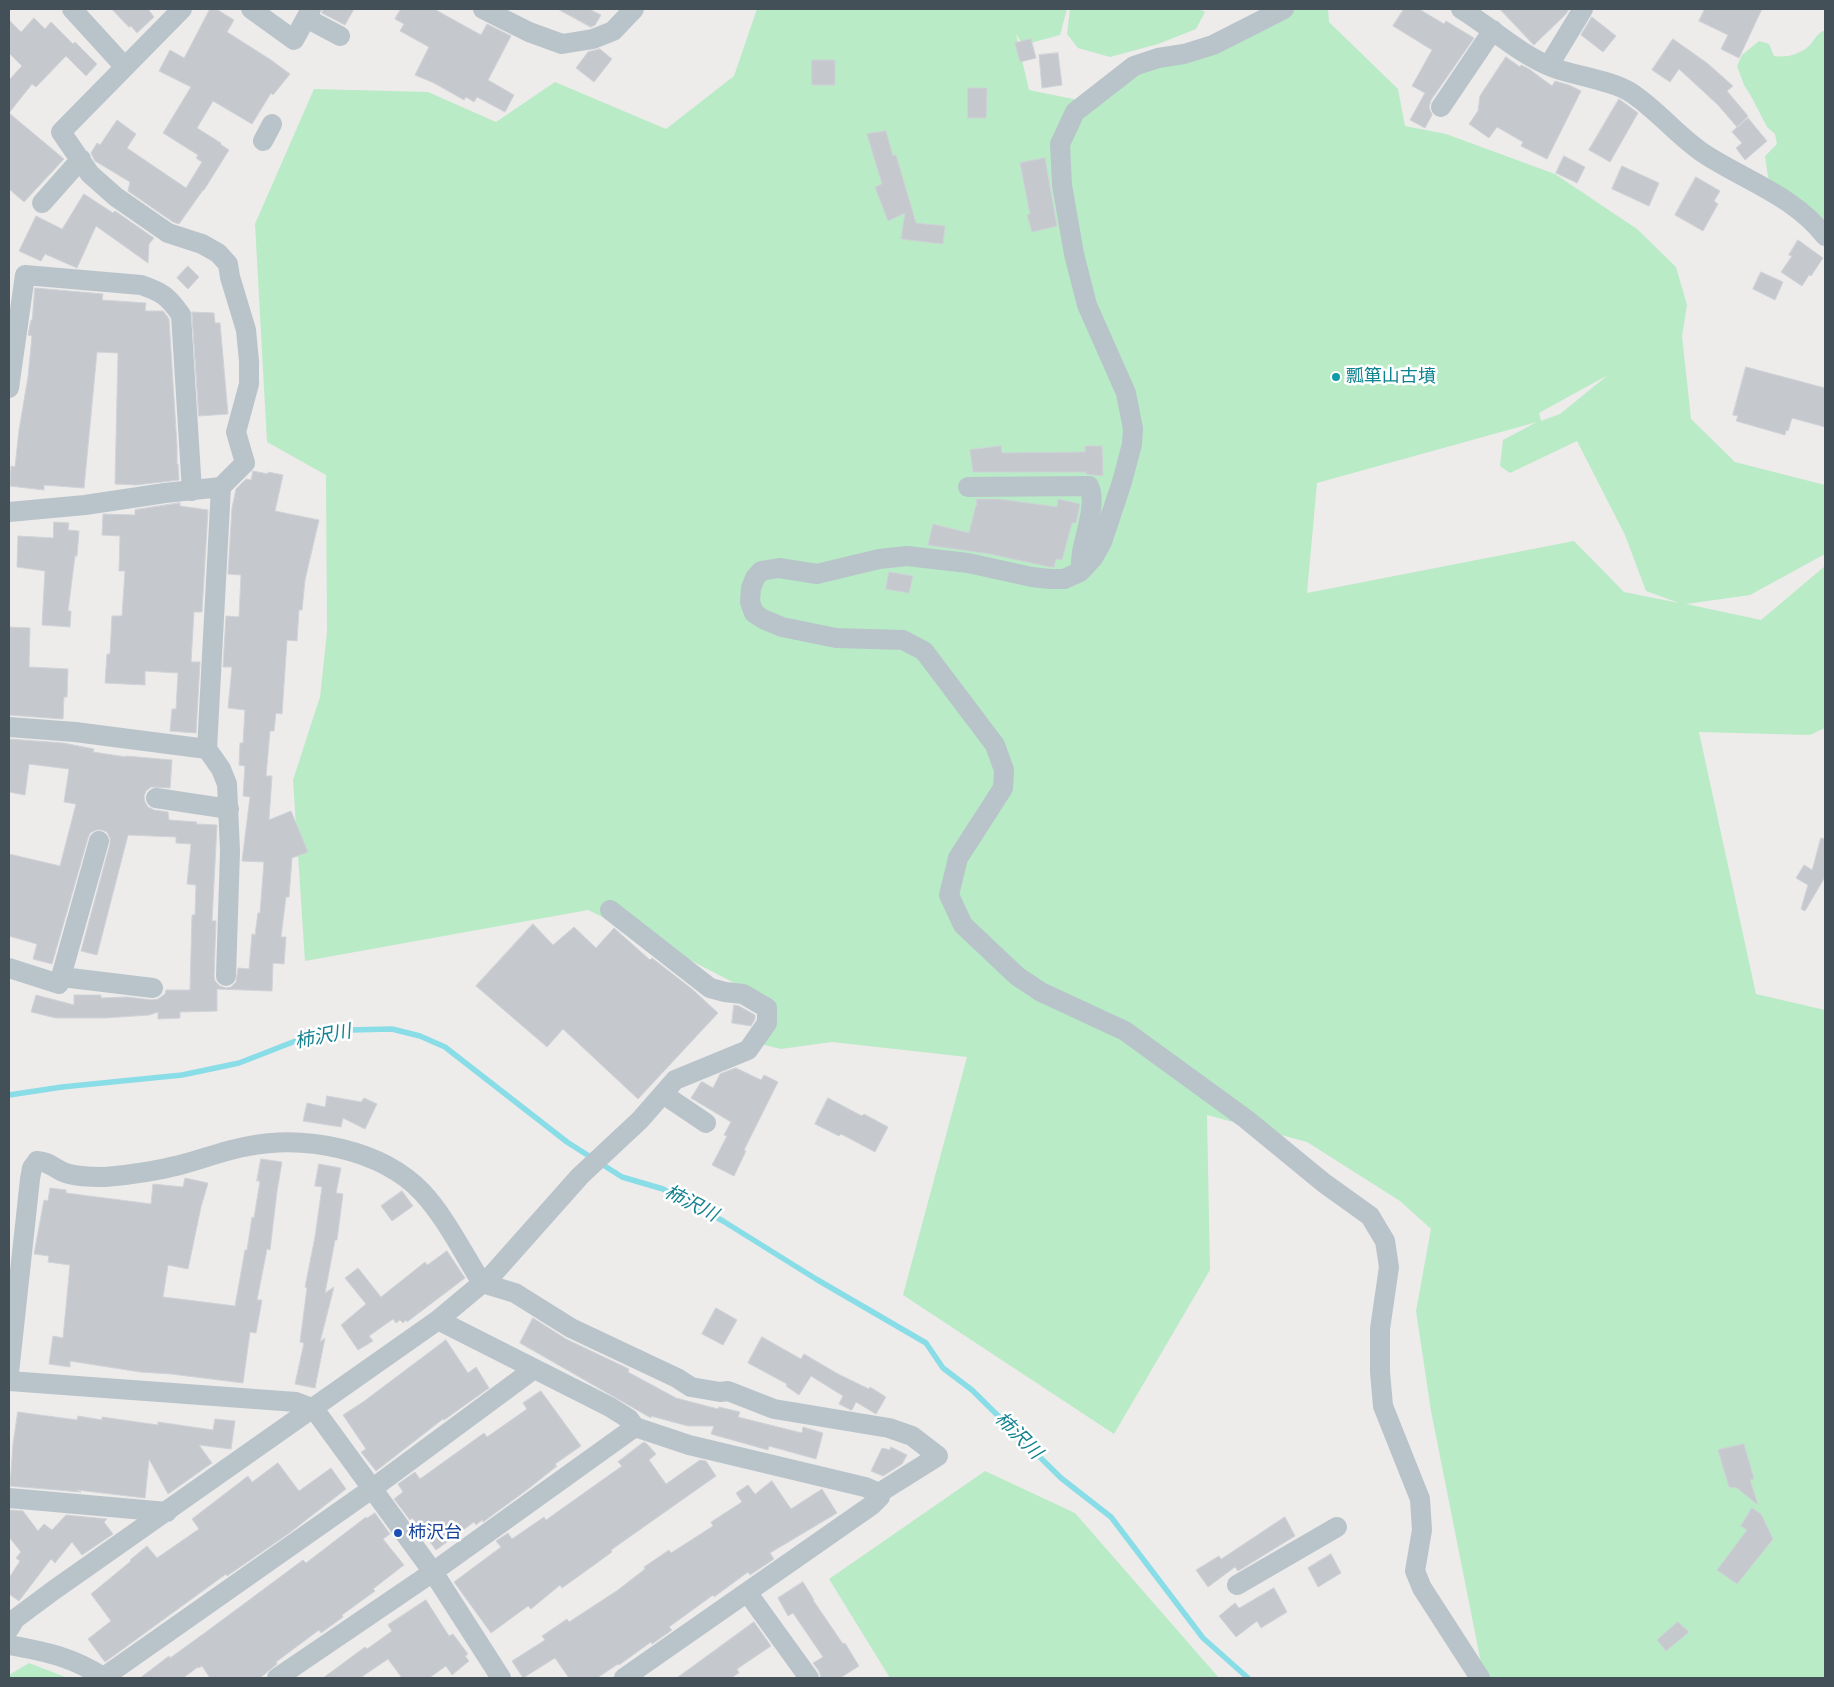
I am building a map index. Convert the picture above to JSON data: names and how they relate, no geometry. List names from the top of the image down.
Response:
{
  "water": ["柿沢川"],
  "places": ["瓢箪山古墳", "柿沢台"]
}
